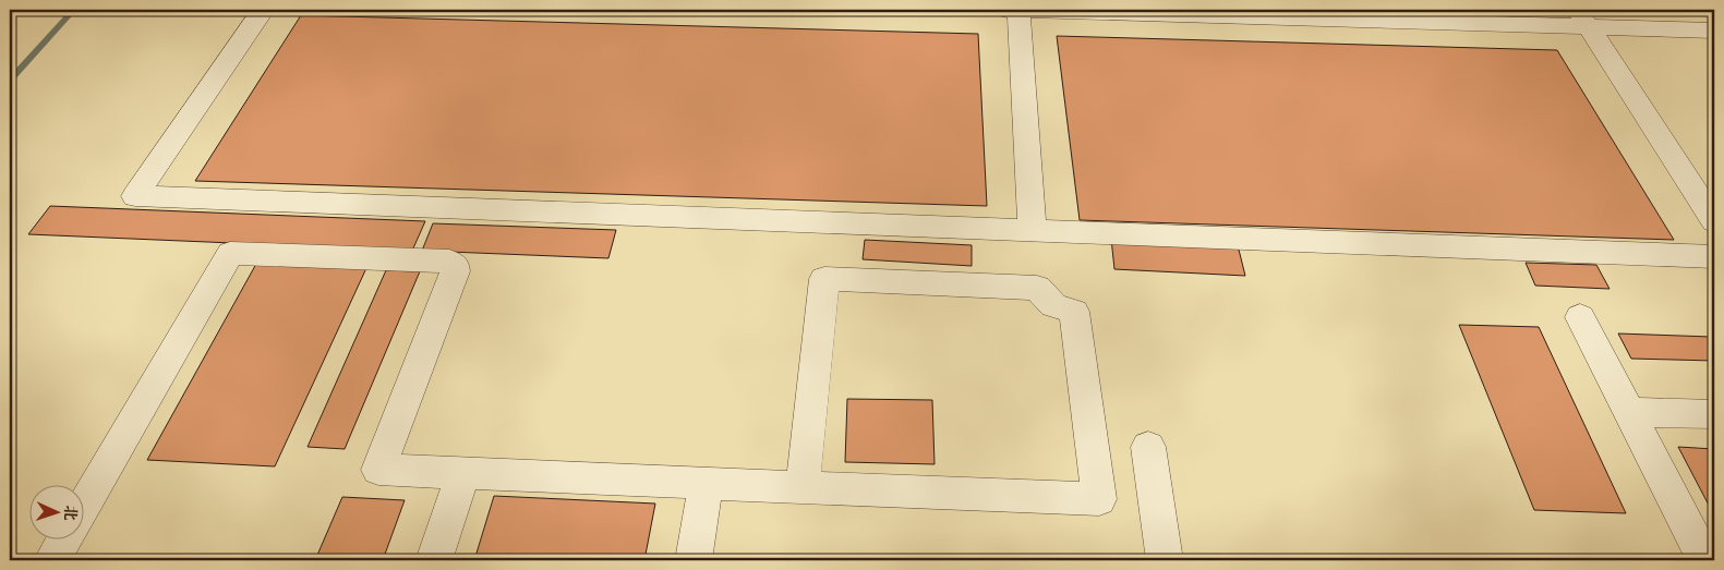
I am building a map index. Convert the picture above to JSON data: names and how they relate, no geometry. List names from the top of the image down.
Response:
{
  "north": "right"
}
